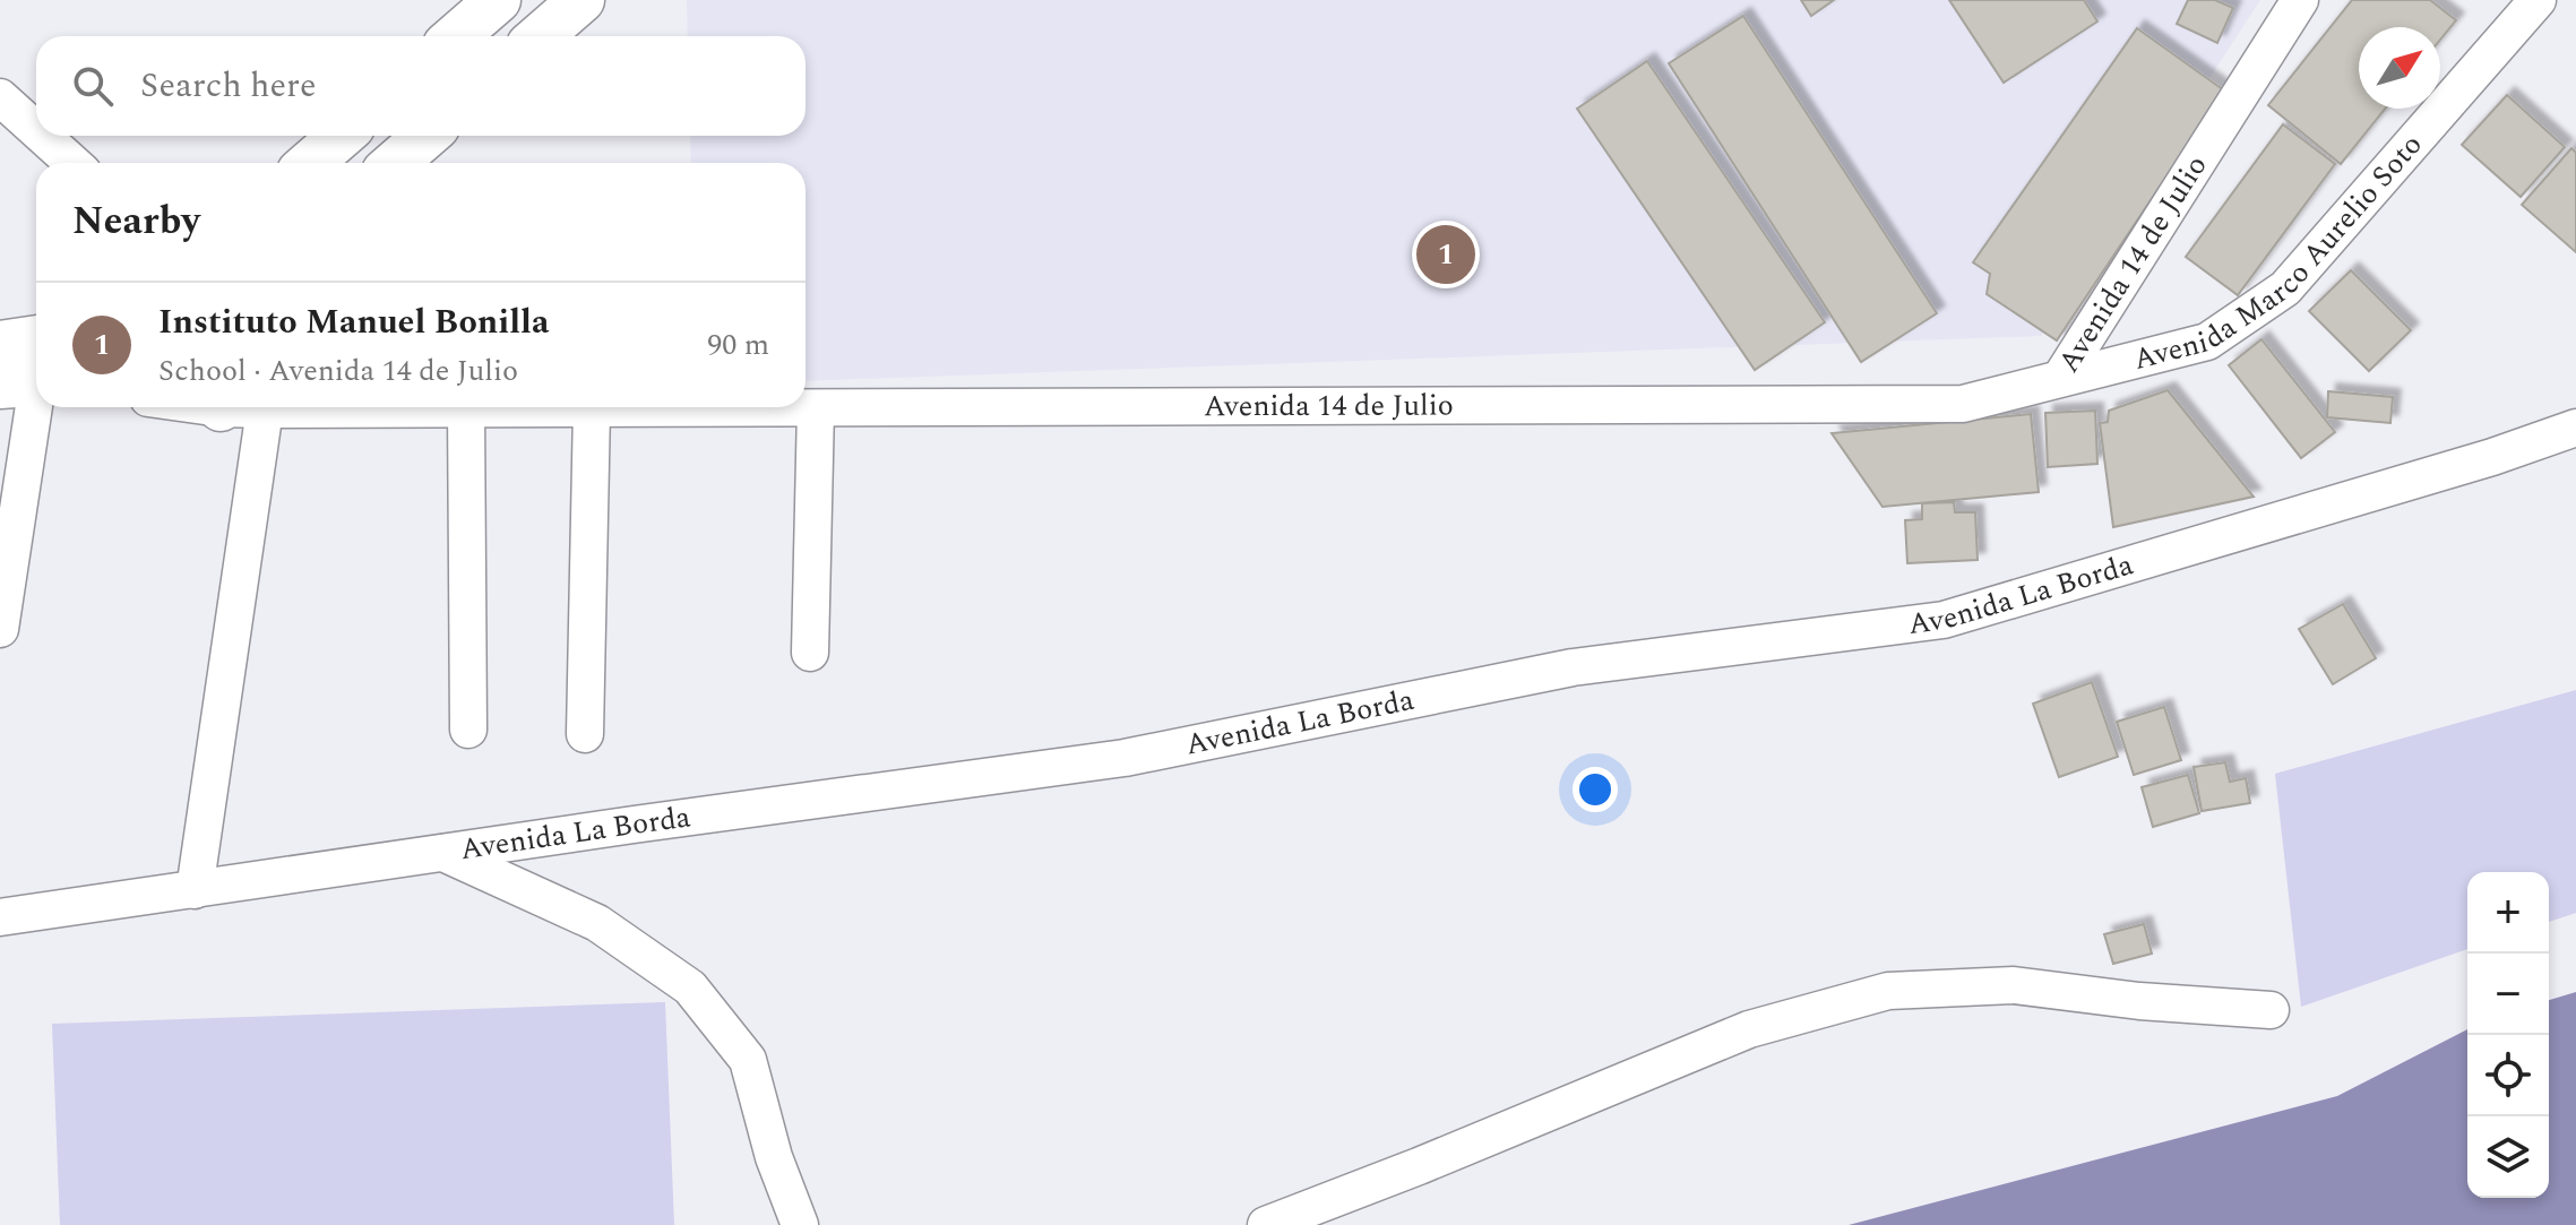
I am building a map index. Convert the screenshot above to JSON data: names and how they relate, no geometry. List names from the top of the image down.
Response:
{
  "streets": {
    "street": ["Avenida Marco Aurelio Soto", "Avenida 14 de Julio", "Avenida La Borda"]
  },
  "crossings": [
    ["Avenida Marco Aurelio Soto", "Avenida 14 de Julio"]
  ],
  "north": "top right",
  "page": {
    "search": "Search here",
    "heading": "Nearby",
    "pins": "1",
    "list": [
      {
        "mark": "1",
        "name": "Instituto Manuel Bonilla",
        "note": "School · Avenida 14 de Julio",
        "value": "90 m"
      }
    ],
    "map_buttons": ["+", "−"]
  }
}
